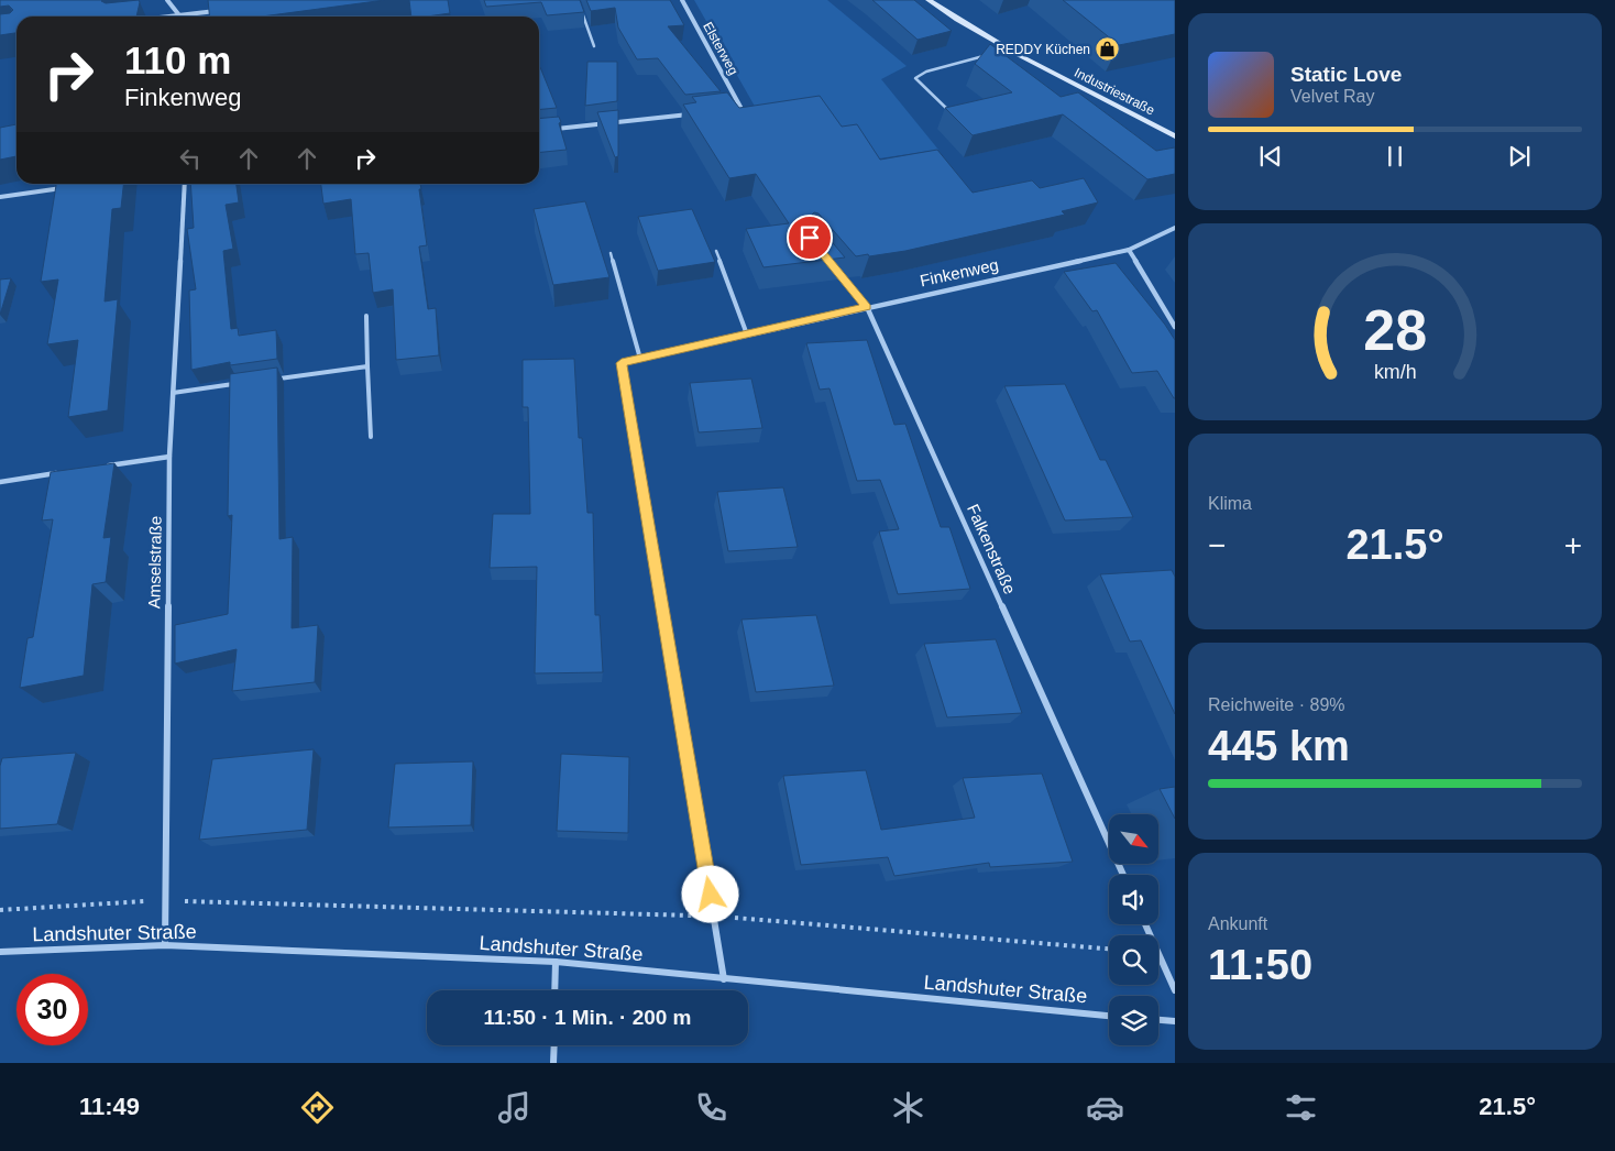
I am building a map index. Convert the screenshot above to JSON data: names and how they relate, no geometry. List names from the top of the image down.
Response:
{
  "streets": {
    "street": [
      "Elsterweg",
      "Industriestraße",
      "Finkenweg",
      "Falkenstraße",
      "Amselstraße",
      "Landshuter Straße"
    ]
  },
  "crossings": [
    ["Finkenweg", "Falkenstraße"],
    ["Finkenweg", "Landshuter Straße"],
    ["Amselstraße", "Landshuter Straße"]
  ],
  "places": {
    "shop": ["REDDY Küchen"]
  },
  "north": "bottom right",
  "page": {
    "turn": ["110 m", "Finkenweg"],
    "song": ["Static Love", "Velvet Ray"],
    "tile": [
      "Klima",
      ["Reichweite · 89%", "445 km"],
      ["Ankunft", "11:50"]
    ],
    "heat": ["−", "21.5°", "+"],
    "limit": "30",
    "trip": "11:50 · 1 Min. · 200 m",
    "tabs": ["11:49", "21.5°"],
    "gauge": ["28", "km/h"]
  }
}
